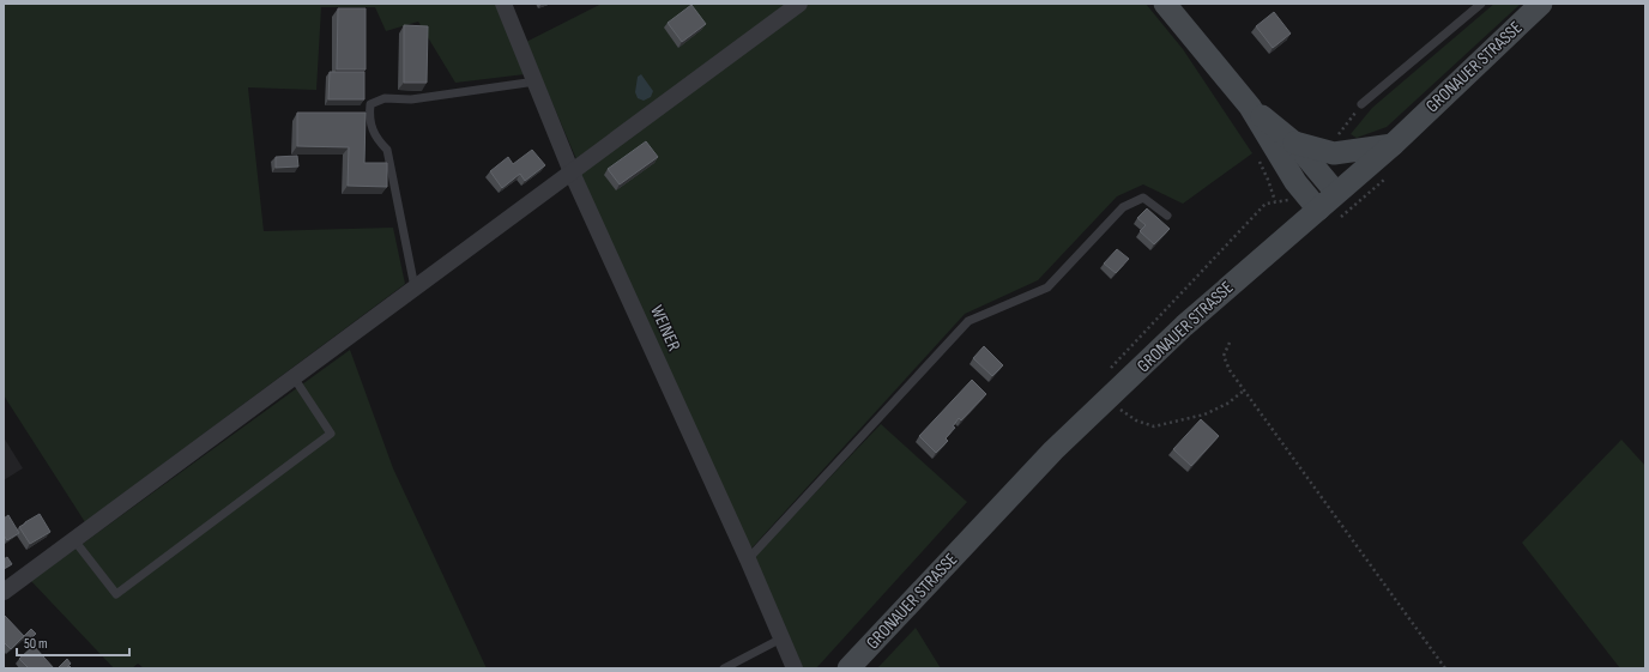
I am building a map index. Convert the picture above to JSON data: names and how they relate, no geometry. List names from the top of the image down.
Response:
{
  "streets": {
    "main road": ["GRONAUER STRASSE"],
    "street": ["WEINER"]
  },
  "scale_bar": "50 m"
}
